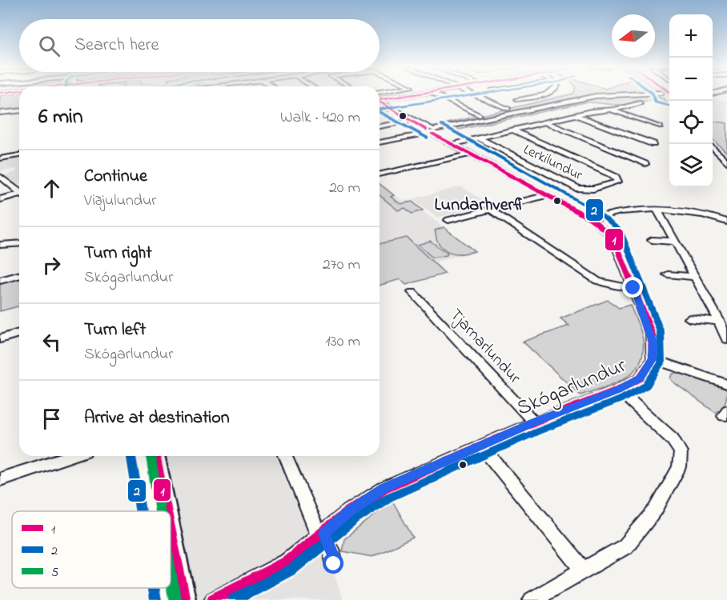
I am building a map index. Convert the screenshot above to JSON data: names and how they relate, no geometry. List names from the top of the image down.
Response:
{
  "streets": {
    "street": ["Lerkilundur", "Tjarnarlundur", "Skógarlundur"]
  },
  "crossings": [
    ["Tjarnarlundur", "Skógarlundur"]
  ],
  "districts": ["Lundarhverfi"],
  "lines": ["transit line 1", "transit line 2", "transit line 5"],
  "legend": ["1", "2", "5"],
  "north": "left",
  "page": {
    "map_buttons": ["+", "−"],
    "search": "Search here",
    "heading": ["6 min", "Walk · 420 m"],
    "list": [
      ["Continue", "Viðjulundur", "20 m"],
      ["Turn right", "Skógarlundur", "270 m"],
      ["Turn left", "Skógarlundur", "130 m"],
      "Arrive at destination"
    ]
  }
}
